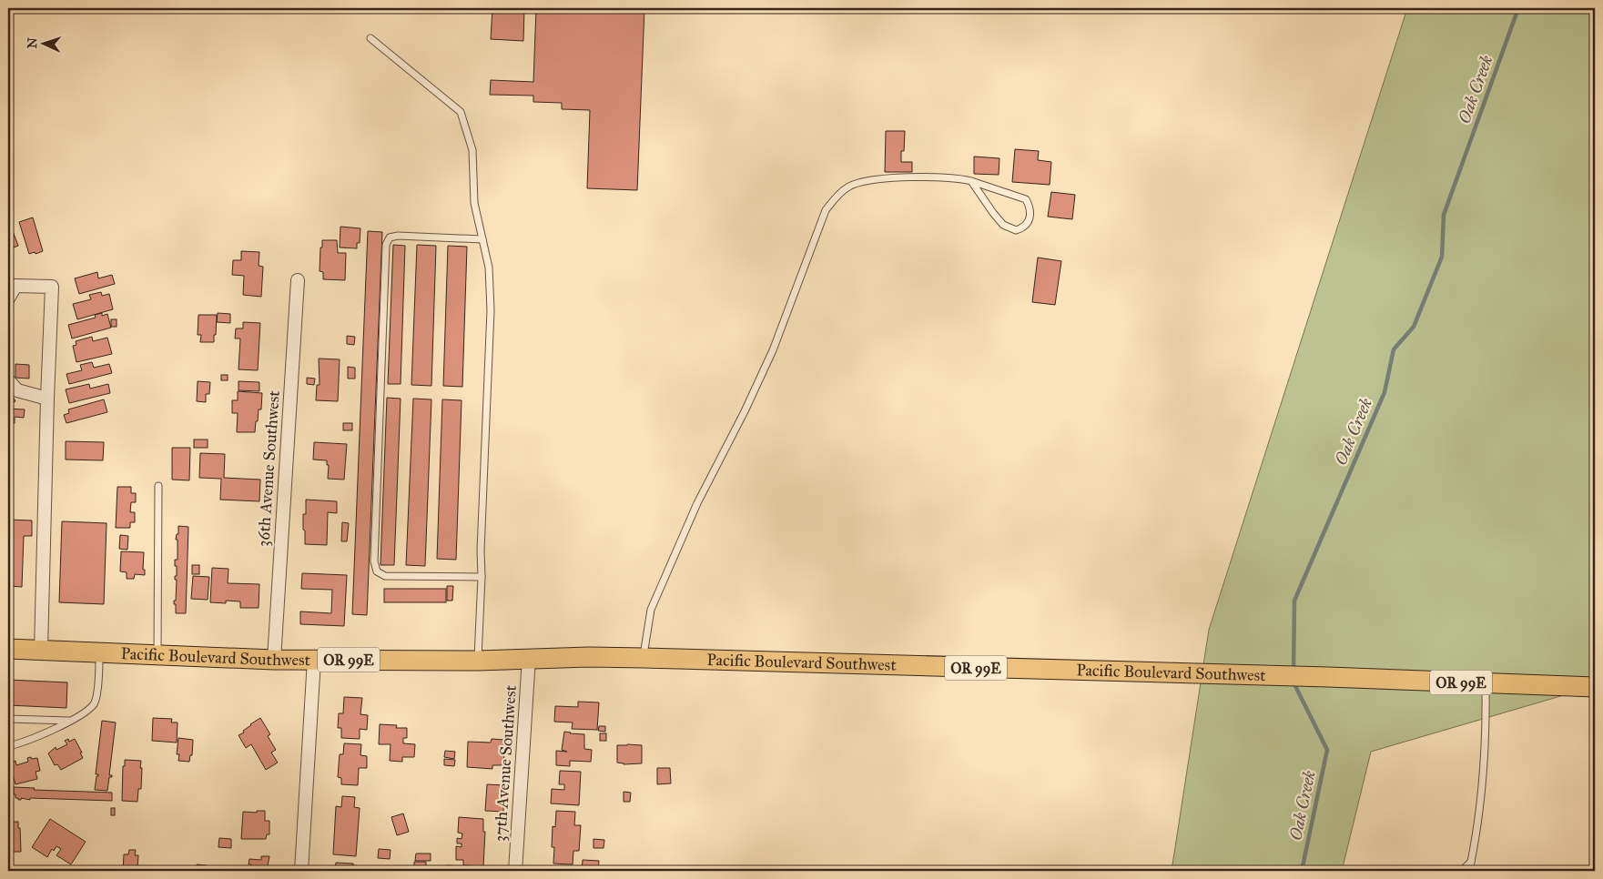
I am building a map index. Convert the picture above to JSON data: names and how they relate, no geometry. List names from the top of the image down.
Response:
{
  "streets": {
    "main road": ["Pacific Boulevard Southwest", "OR 99E"],
    "street": ["36th Avenue Southwest", "37th Avenue Southwest"]
  },
  "crossings": [
    ["36th Avenue Southwest", "Pacific Boulevard Southwest"],
    ["Pacific Boulevard Southwest", "37th Avenue Southwest"]
  ],
  "water": ["Oak Creek"],
  "north": "left"
}
